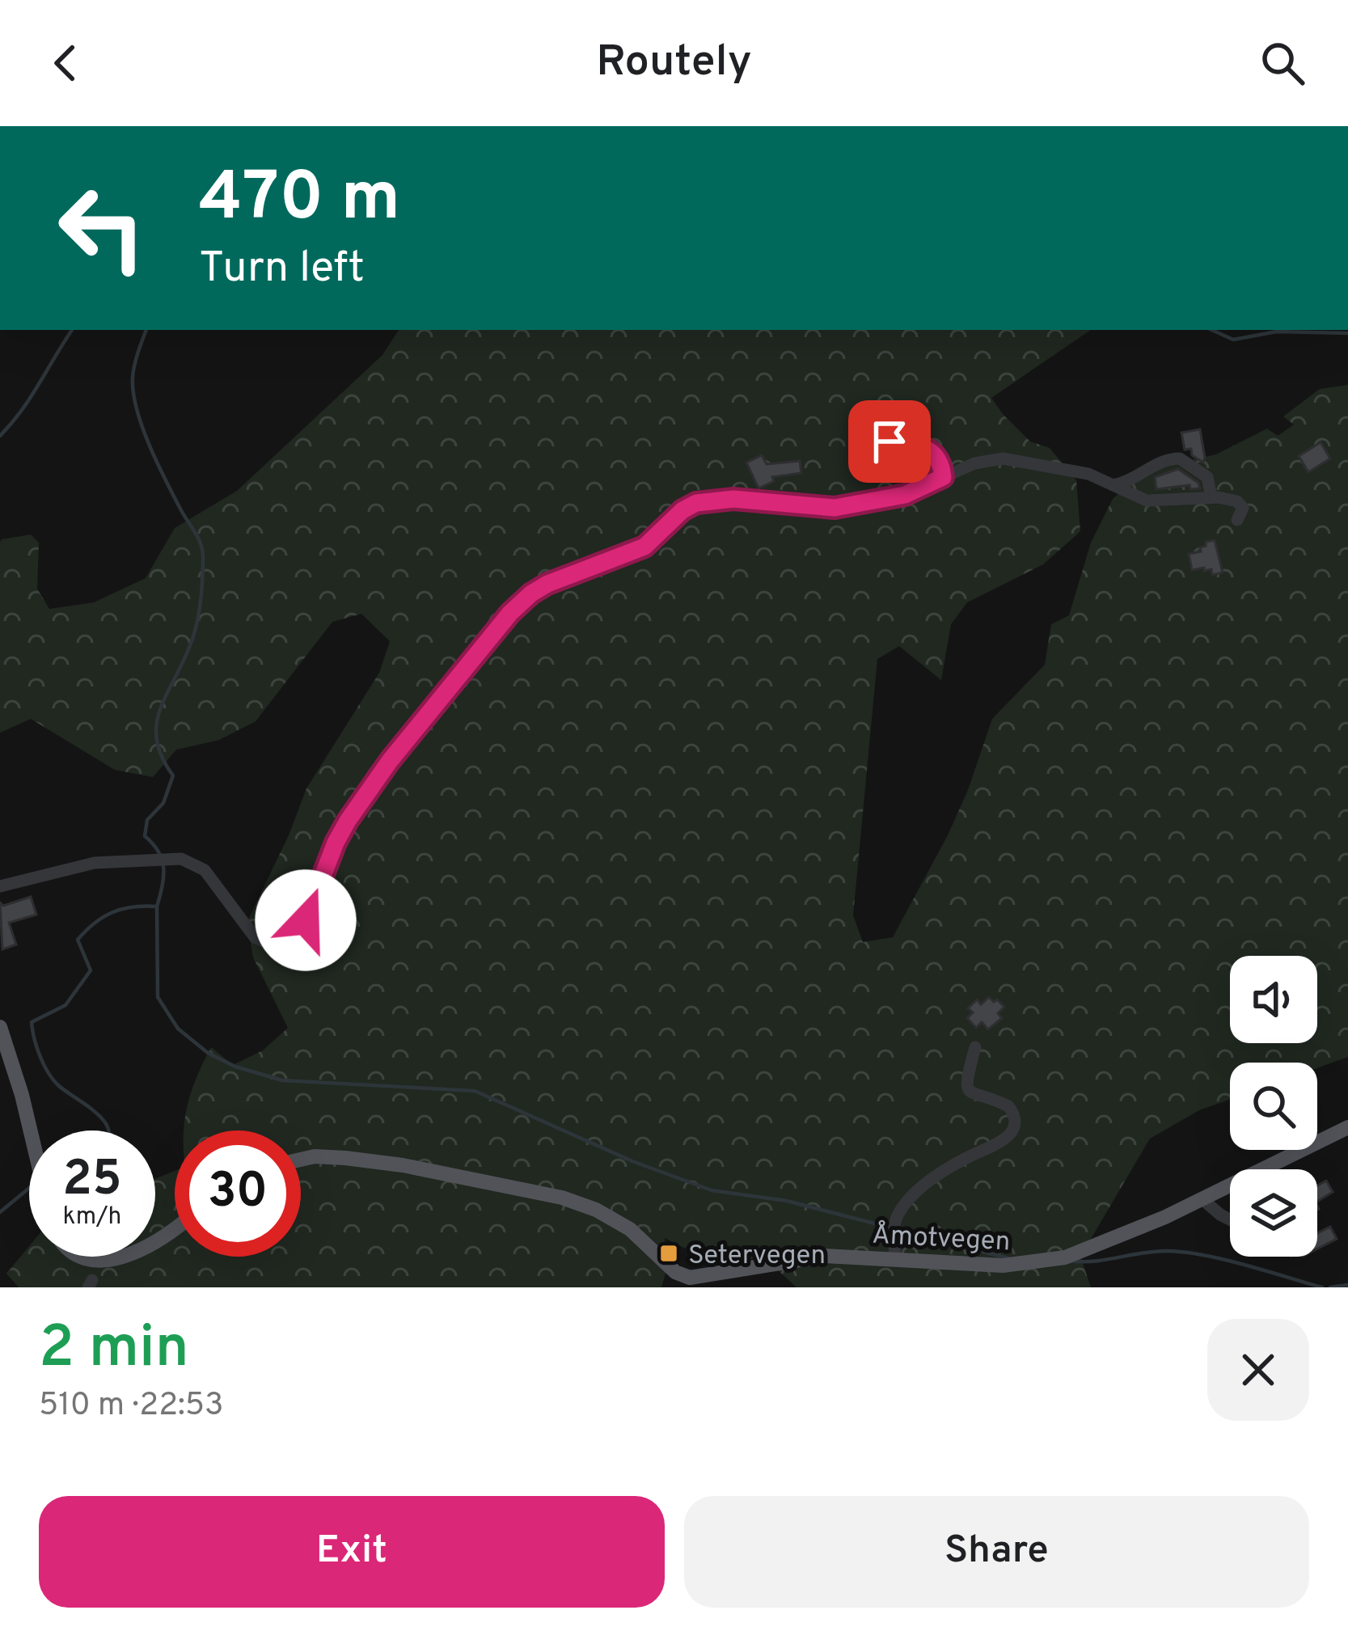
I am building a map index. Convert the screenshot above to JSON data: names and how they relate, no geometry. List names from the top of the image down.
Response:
{
  "streets": {
    "main road": ["Åmotvegen"]
  },
  "places": {
    "transit": ["Setervegen"]
  },
  "page": {
    "header": "Routely",
    "turn": ["470 m", "Turn left"],
    "speed": "25 km/h",
    "limit": "30",
    "heading": ["2 min", "510 m · 22:53"],
    "buttons": ["Exit", "Share"]
  }
}
